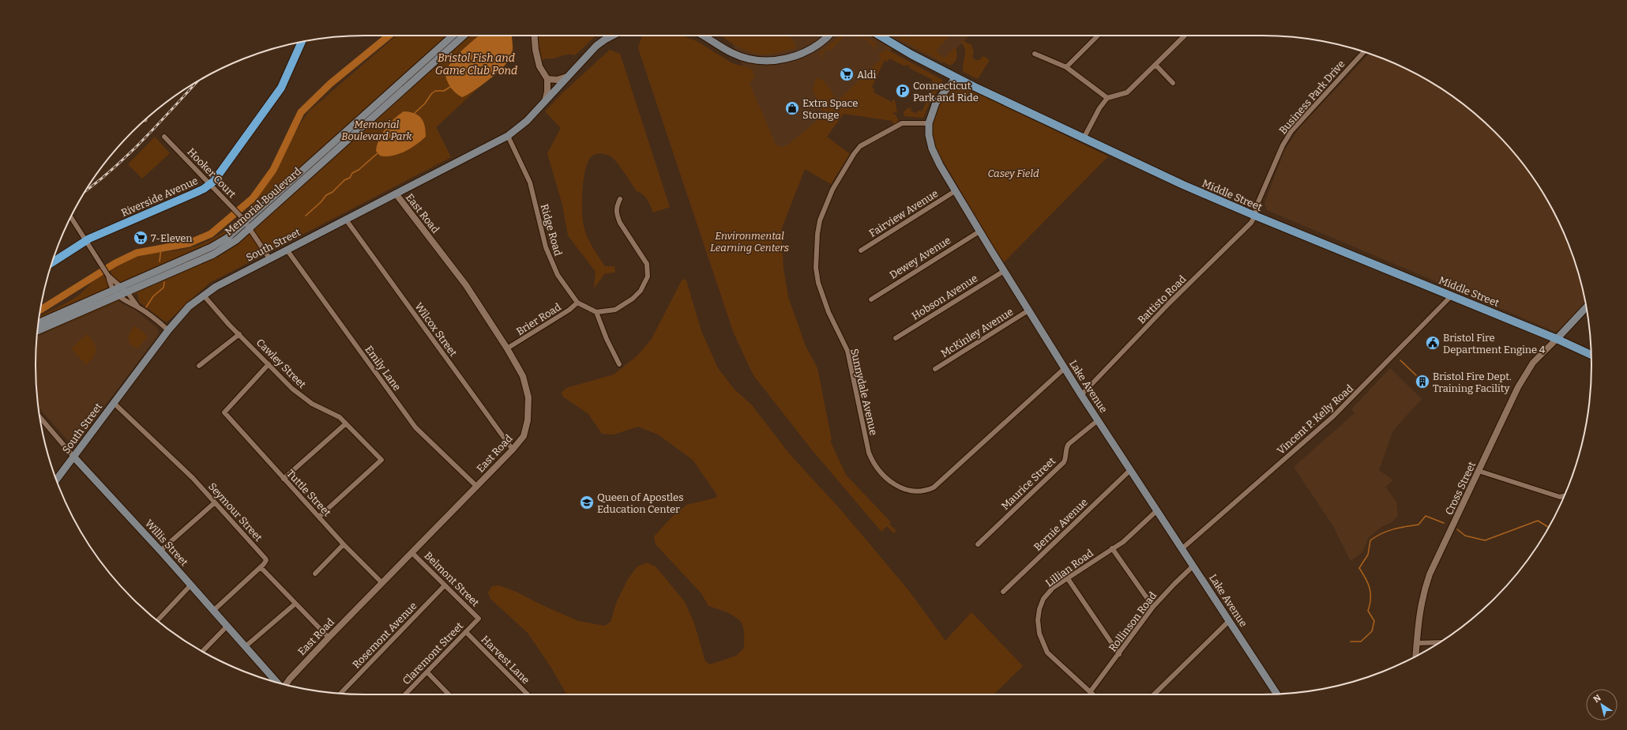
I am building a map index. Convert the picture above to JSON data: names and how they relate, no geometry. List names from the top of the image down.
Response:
{
  "streets": {
    "highway": ["Riverside Avenue"],
    "main road": [
      "Middle Street",
      "Memorial Boulevard",
      "South Street",
      "Lake Avenue",
      "Willis Street"
    ],
    "street": [
      "Business Park Drive",
      "Hooker Court",
      "East Road",
      "Fairview Avenue",
      "Ridge Road",
      "Dewey Avenue",
      "Hobson Avenue",
      "Battisto Road",
      "Brier Road",
      "Wilcox Street",
      "McKinley Avenue",
      "Cawley Street",
      "Emily Lane",
      "Sunnydale Avenue",
      "Vincent P. Kelly Road",
      "Maurice Street",
      "Cross Street",
      "Tuttle Street",
      "Seymour Street",
      "Bernie Avenue",
      "Lillian Road",
      "Belmont Street",
      "Rollinson Road",
      "Rosemont Avenue",
      "Claremont Street",
      "Harvest Lane"
    ]
  },
  "crossings": [
    ["Business Park Drive", "Middle Street"],
    ["Business Park Drive", "Battisto Road"],
    ["Hooker Court", "Riverside Avenue"],
    ["Hooker Court", "Memorial Boulevard"],
    ["Hooker Court", "South Street"],
    ["Middle Street", "Battisto Road"],
    ["Middle Street", "Lake Avenue"],
    ["Middle Street", "Vincent P. Kelly Road"],
    ["Middle Street", "Cross Street"],
    ["East Road", "South Street"],
    ["East Road", "Brier Road"],
    ["East Road", "Wilcox Street"],
    ["East Road", "Emily Lane"],
    ["East Road", "Tuttle Street"],
    ["East Road", "Belmont Street"],
    ["Fairview Avenue", "Lake Avenue"],
    ["Ridge Road", "South Street"],
    ["Ridge Road", "Brier Road"],
    ["South Street", "Wilcox Street"],
    ["South Street", "Cawley Street"],
    ["South Street", "Emily Lane"],
    ["South Street", "Seymour Street"],
    ["South Street", "Willis Street"],
    ["Dewey Avenue", "Lake Avenue"],
    ["Hobson Avenue", "Lake Avenue"],
    ["Battisto Road", "Lake Avenue"],
    ["McKinley Avenue", "Lake Avenue"],
    ["Cawley Street", "Tuttle Street"],
    ["Lake Avenue", "Sunnydale Avenue"],
    ["Lake Avenue", "Vincent P. Kelly Road"],
    ["Lake Avenue", "Maurice Street"],
    ["Lake Avenue", "Bernie Avenue"],
    ["Lake Avenue", "Lillian Road"],
    ["Lake Avenue", "Rollinson Road"],
    ["Lillian Road", "Rollinson Road"],
    ["Belmont Street", "Rosemont Avenue"],
    ["Belmont Street", "Claremont Street"],
    ["Claremont Street", "Harvest Lane"]
  ],
  "water": ["Bristol Fish and Game Club Pond"],
  "parks": ["Memorial Boulevard Park", "Casey Field", "Environmental Learning Centers"],
  "places": {
    "supermarket": ["Aldi", "7-Eleven"],
    "parking": ["Connecticut Park and Ride"],
    "shop": ["Extra Space Storage"],
    "public building": ["Bristol Fire Department Engine 4"],
    "building": ["Bristol Fire Dept. Training Facility"],
    "school or university": ["Queen of Apostles Education Center"]
  },
  "north": "top left"
}
